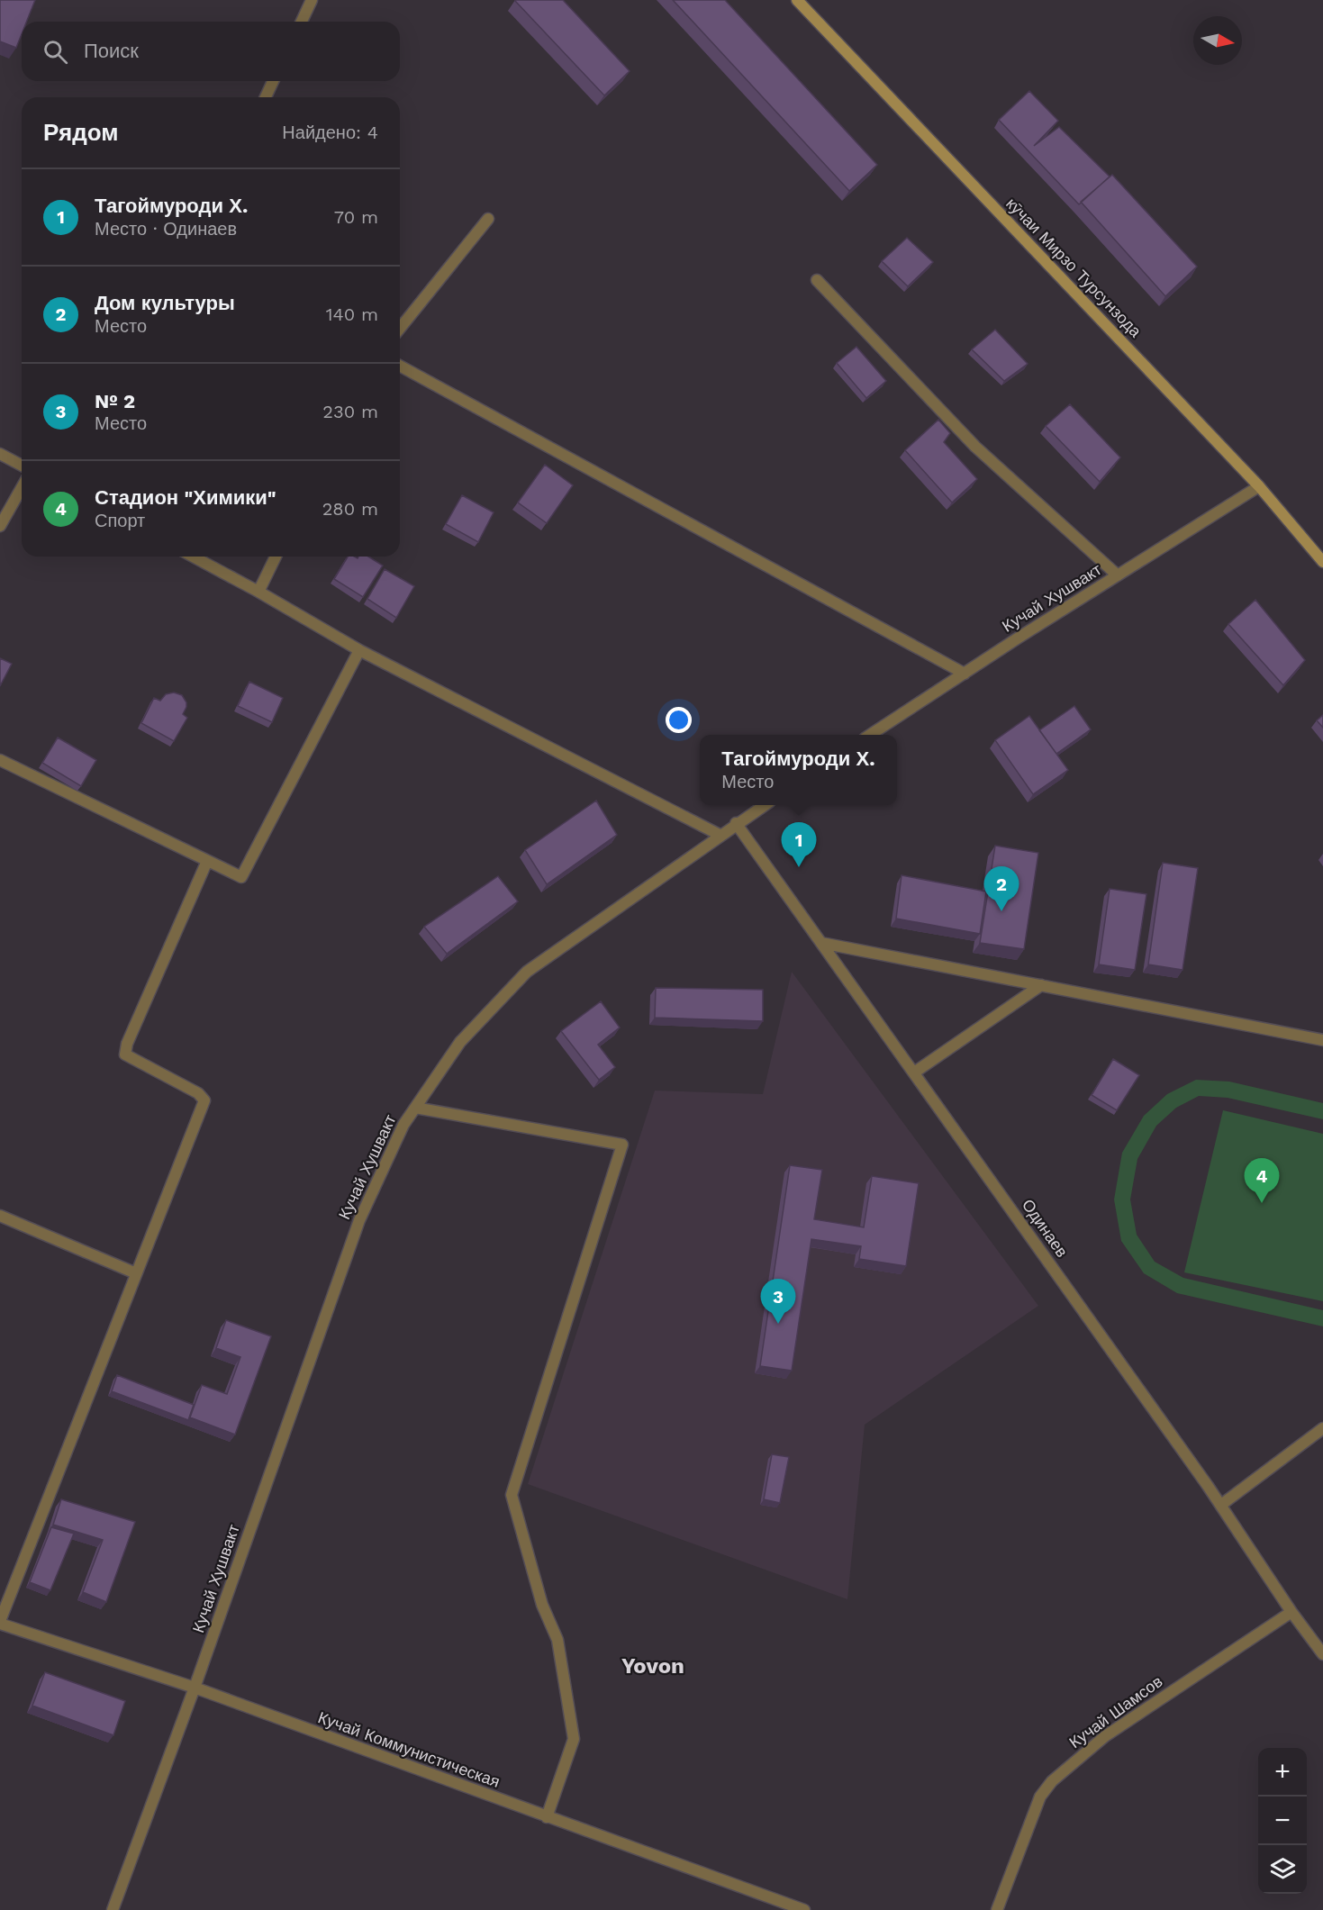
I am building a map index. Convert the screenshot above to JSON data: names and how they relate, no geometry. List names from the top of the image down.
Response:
{
  "streets": {
    "street": [
      "кӯчаи Мирзо Турсунзода",
      "Кучай Хушвакт",
      "Одинаев",
      "Кучай Шамсов",
      "Кучай Коммунистическая"
    ]
  },
  "crossings": [
    ["кӯчаи Мирзо Турсунзода", "Кучай Хушвакт"],
    ["Кучай Хушвакт", "Одинаев"],
    ["Кучай Хушвакт", "Кучай Коммунистическая"],
    ["Одинаев", "Кучай Шамсов"]
  ],
  "districts": ["Yovon"],
  "north": "right",
  "page": {
    "search": "Поиск",
    "heading": ["Рядом", "Найдено: 4"],
    "list": [
      {
        "mark": "1",
        "name": "Тагоймуроди Х.",
        "note": "Место · Одинаев",
        "value": "70 m"
      },
      {
        "mark": "2",
        "name": "Дом культуры",
        "note": "Место",
        "value": "140 m"
      },
      {
        "mark": "3",
        "name": "№ 2",
        "note": "Место",
        "value": "230 m"
      },
      {
        "mark": "4",
        "name": "Стадион \"Химики\"",
        "note": "Спорт",
        "value": "280 m"
      }
    ],
    "popup": ["Тагоймуроди Х.", "Место"],
    "pins": [
      "1",
      "2",
      "4",
      "3"
    ],
    "map_buttons": ["+", "−"]
  }
}
